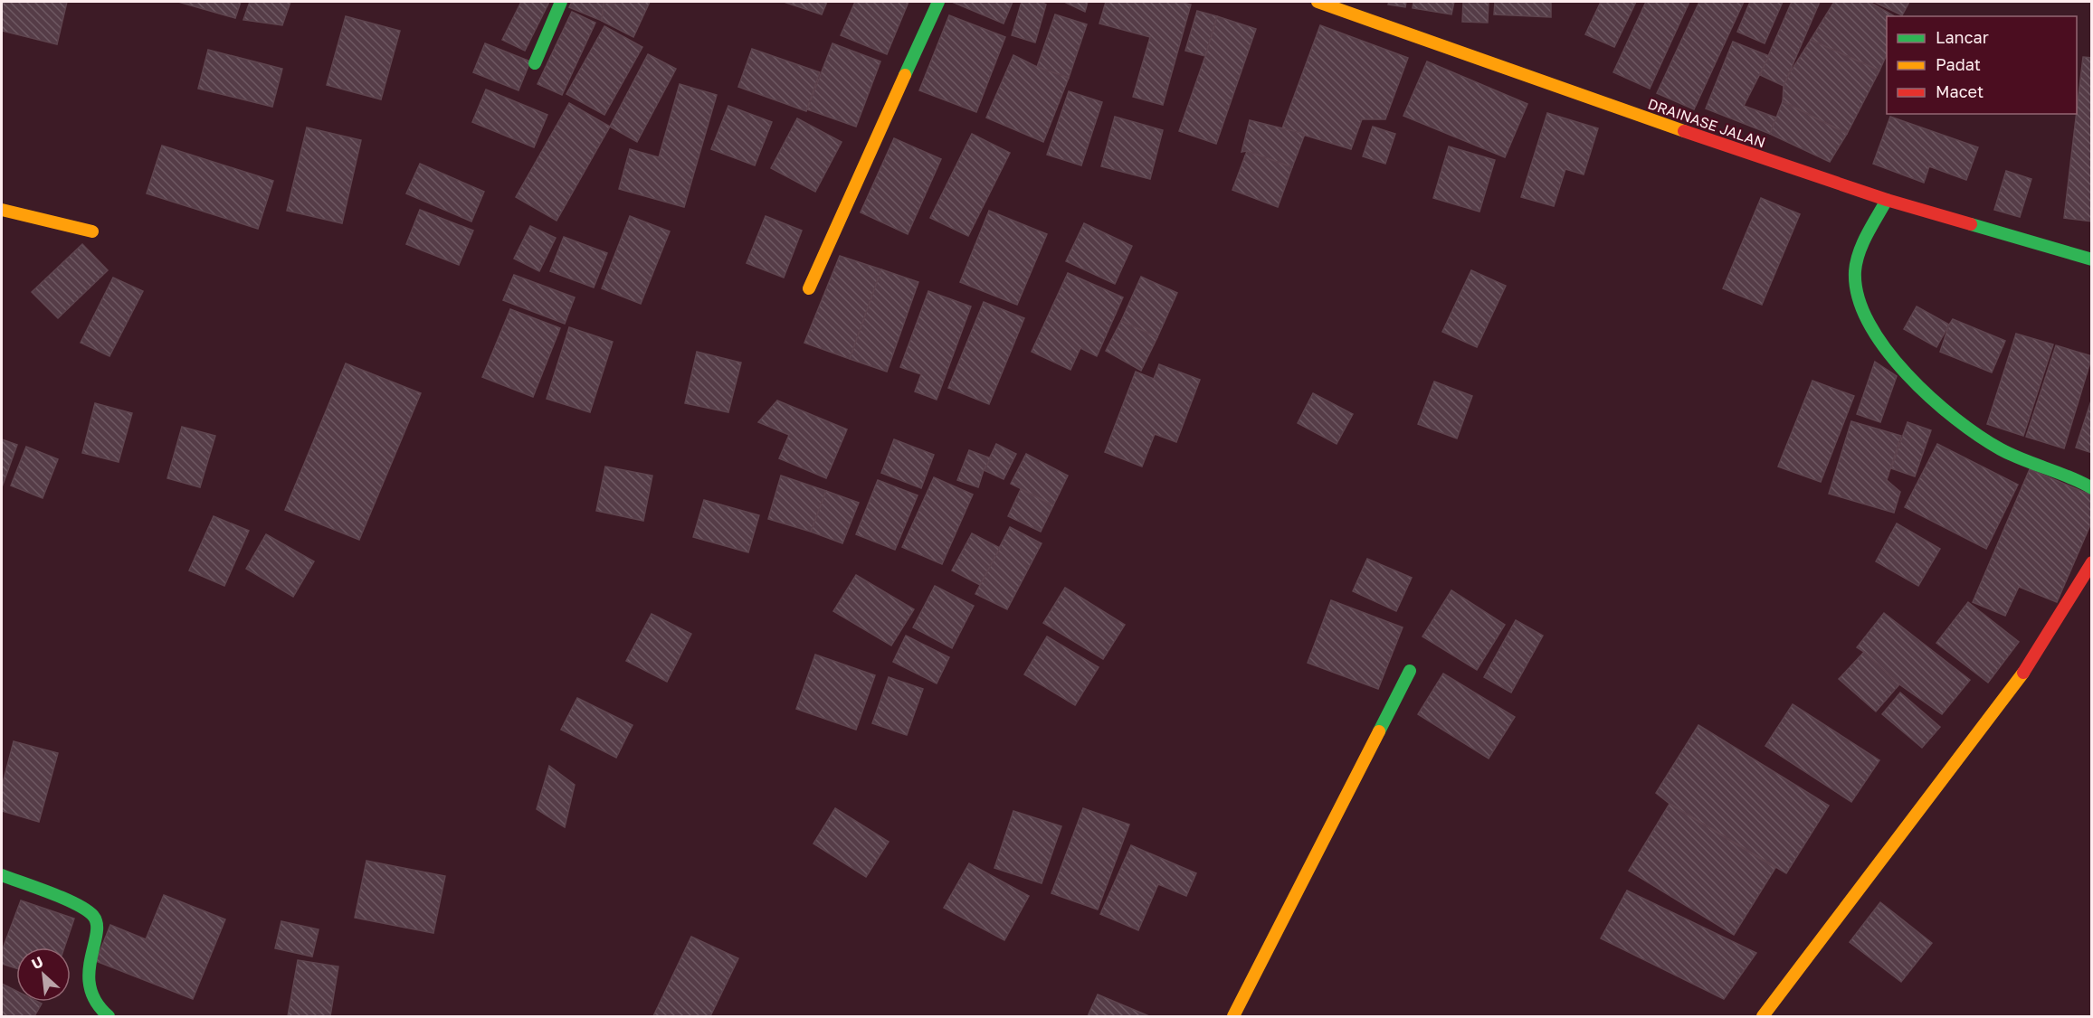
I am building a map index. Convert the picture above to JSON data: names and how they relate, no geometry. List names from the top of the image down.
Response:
{
  "streets": {
    "street": ["DRAINASE JALAN"]
  },
  "legend": ["Lancar", "Padat", "Macet"],
  "north": "top left"
}
